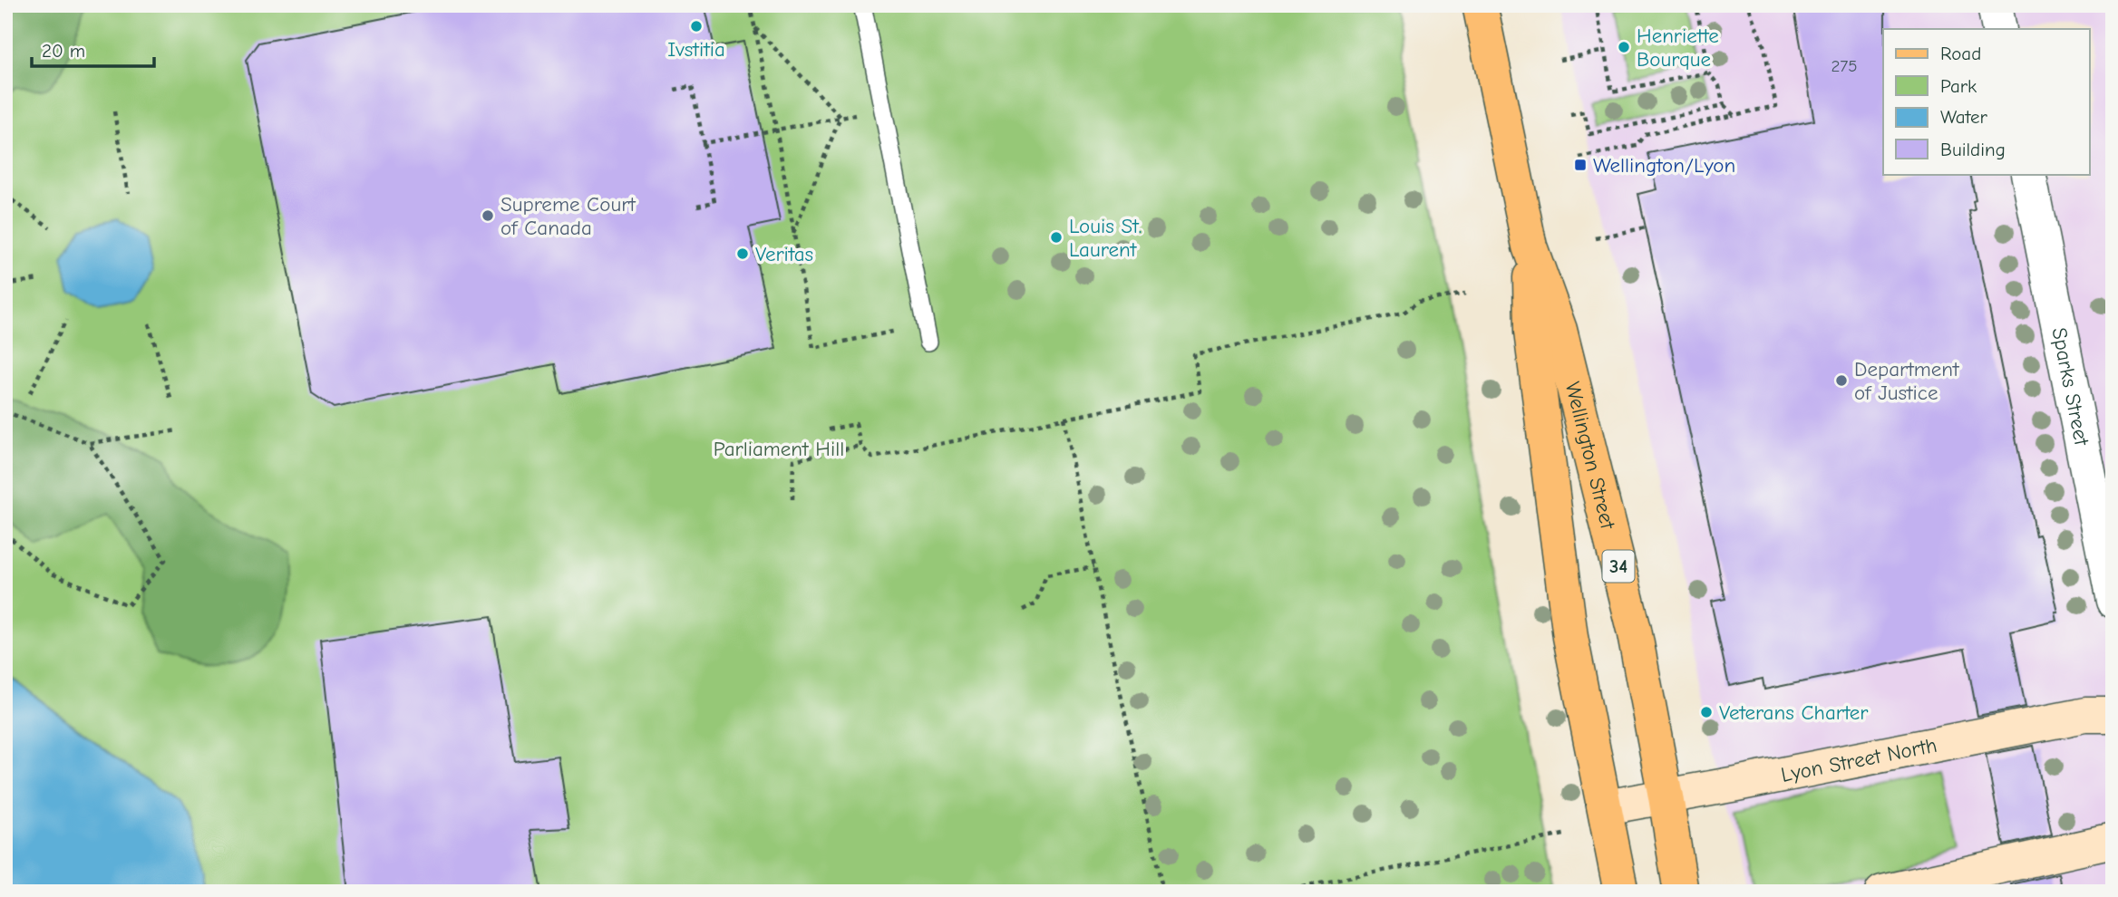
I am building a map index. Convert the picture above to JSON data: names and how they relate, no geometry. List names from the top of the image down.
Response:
{
  "streets": {
    "main road": ["Wellington Street", "34"],
    "street": ["Sparks Street", "Lyon Street North"]
  },
  "crossings": [
    ["Wellington Street", "Lyon Street North"]
  ],
  "parks": ["Parliament Hill"],
  "places": {
    "other": [
      "Ivstitia",
      "Henriette Bourque",
      "Supreme Court of Canada",
      "Louis St. Laurent",
      "Veritas",
      "Department of Justice",
      "Veterans Charter"
    ],
    "transit": ["Wellington/Lyon"]
  },
  "house_numbers": ["275"],
  "legend": [
    "Road",
    "Park",
    "Water",
    "Building"
  ],
  "scale_bar": "20 m"
}
